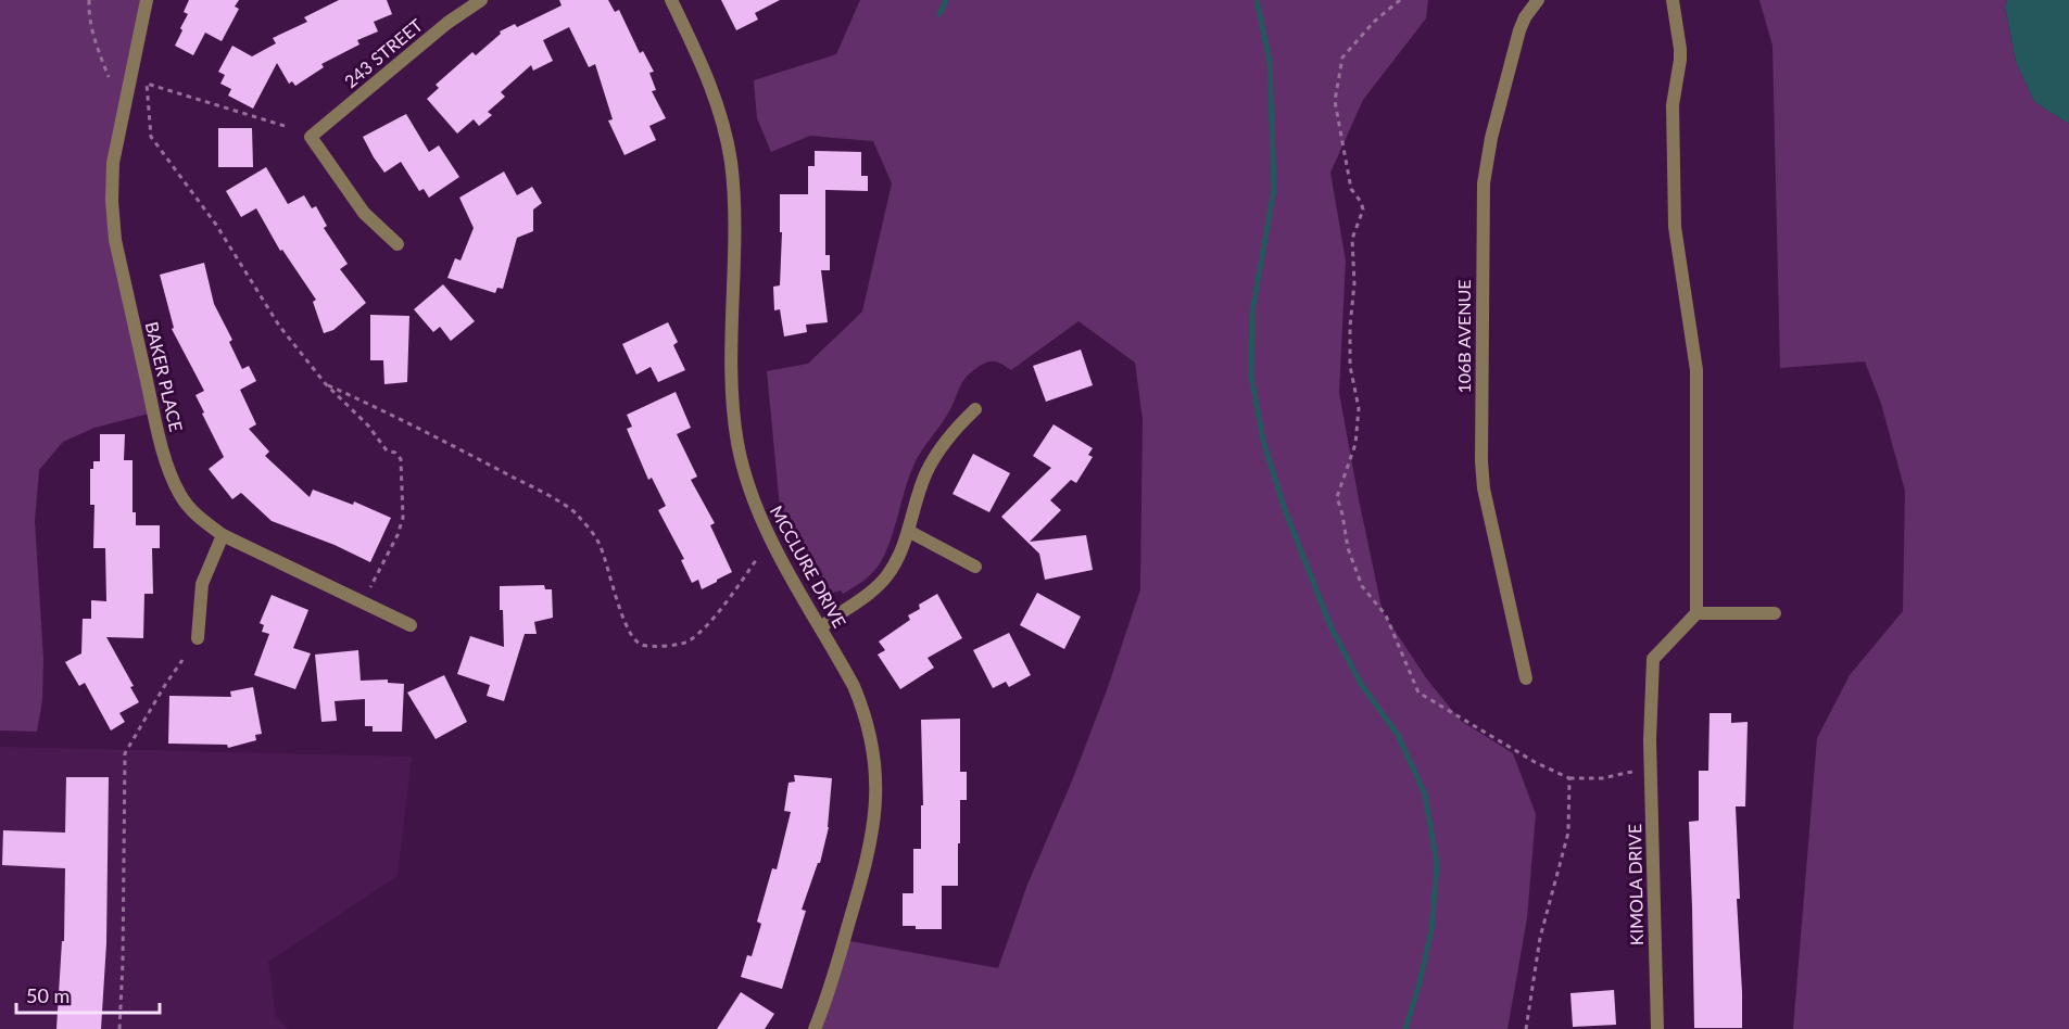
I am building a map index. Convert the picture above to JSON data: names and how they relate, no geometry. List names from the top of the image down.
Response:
{
  "streets": {
    "street": [
      "243 STREET",
      "106B AVENUE",
      "BAKER PLACE",
      "MCCLURE DRIVE",
      "KIMOLA DRIVE"
    ]
  },
  "scale_bar": "50 m"
}
